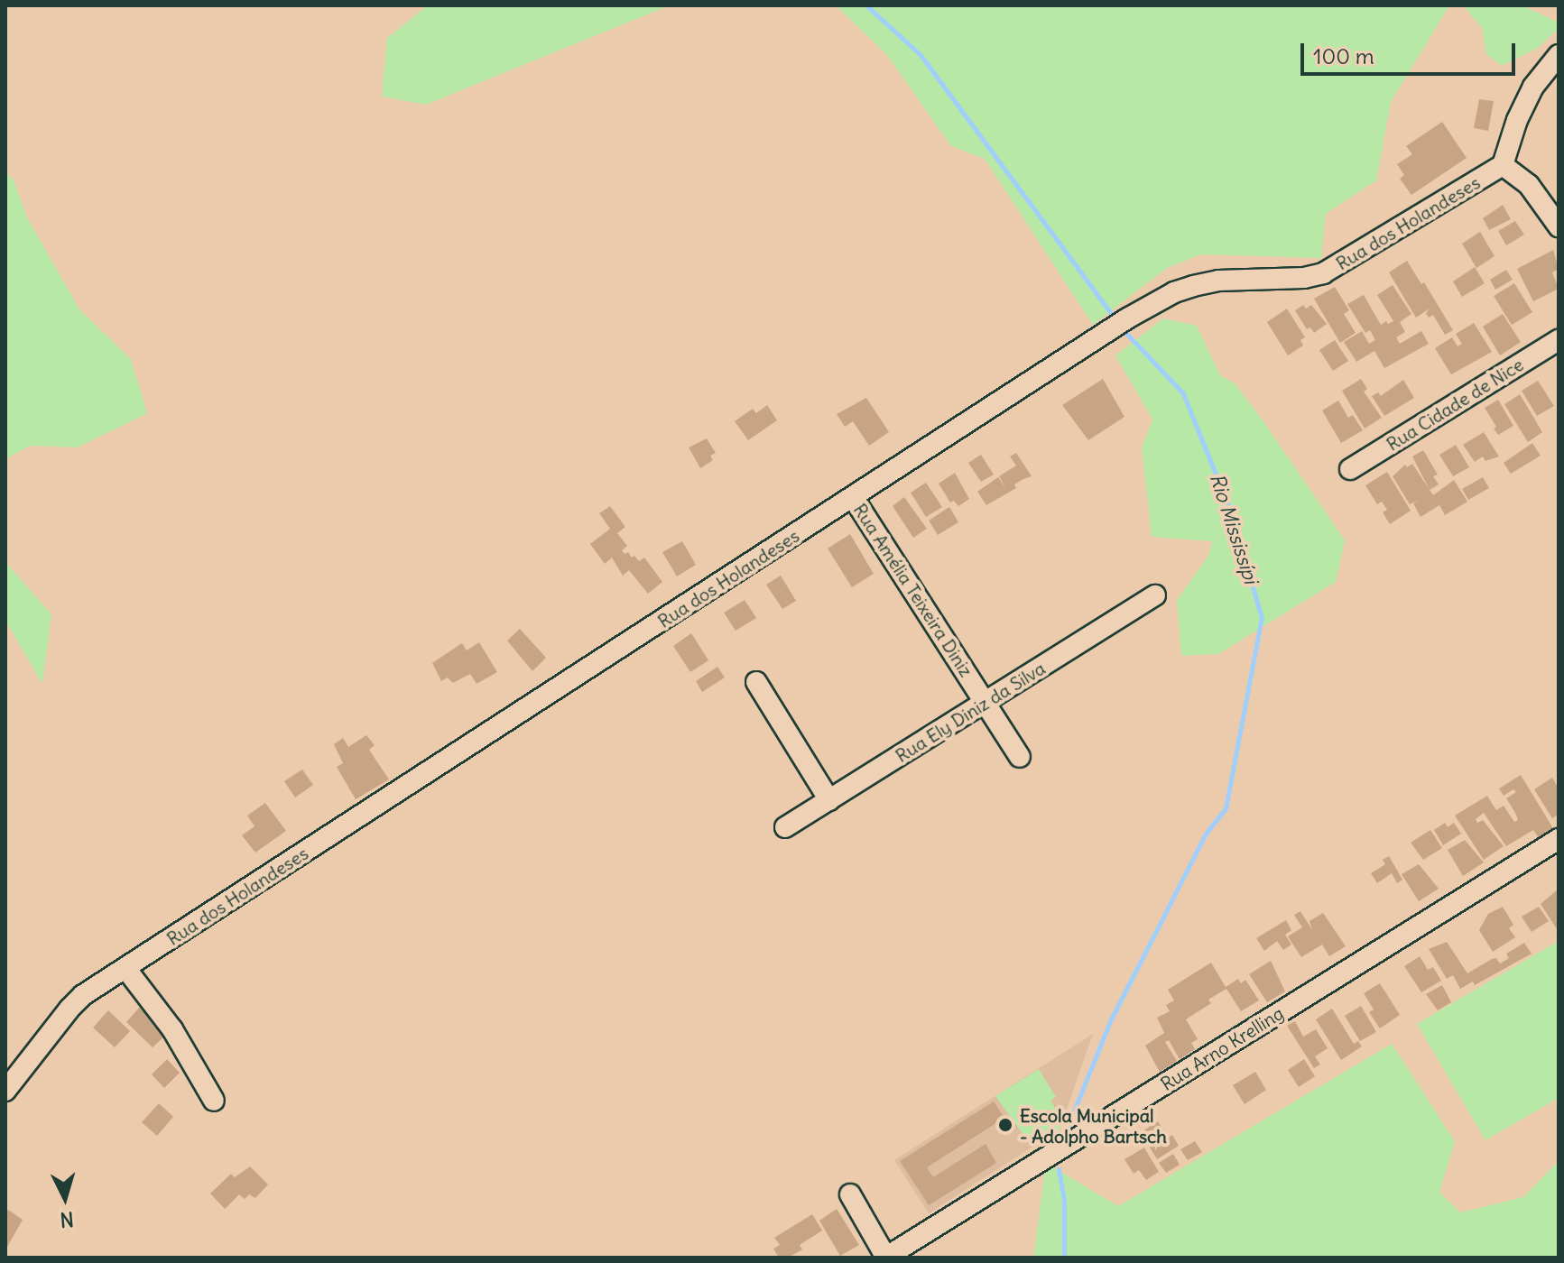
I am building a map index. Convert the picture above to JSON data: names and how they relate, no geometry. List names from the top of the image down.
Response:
{
  "streets": {
    "street": [
      "Rua dos Holandeses",
      "Rua Cidade de Nice",
      "Rua Amélia Teixeira Diniz",
      "Rua Ely Diniz da Silva",
      "Rua Arno Krelling"
    ]
  },
  "crossings": [
    ["Rua dos Holandeses", "Rua Amélia Teixeira Diniz"],
    ["Rua Amélia Teixeira Diniz", "Rua Ely Diniz da Silva"]
  ],
  "water": ["Rio Mississípi"],
  "places": ["Escola Municipal - Adolpho Bartsch"],
  "scale_bar": "100 m",
  "north": "bottom"
}
